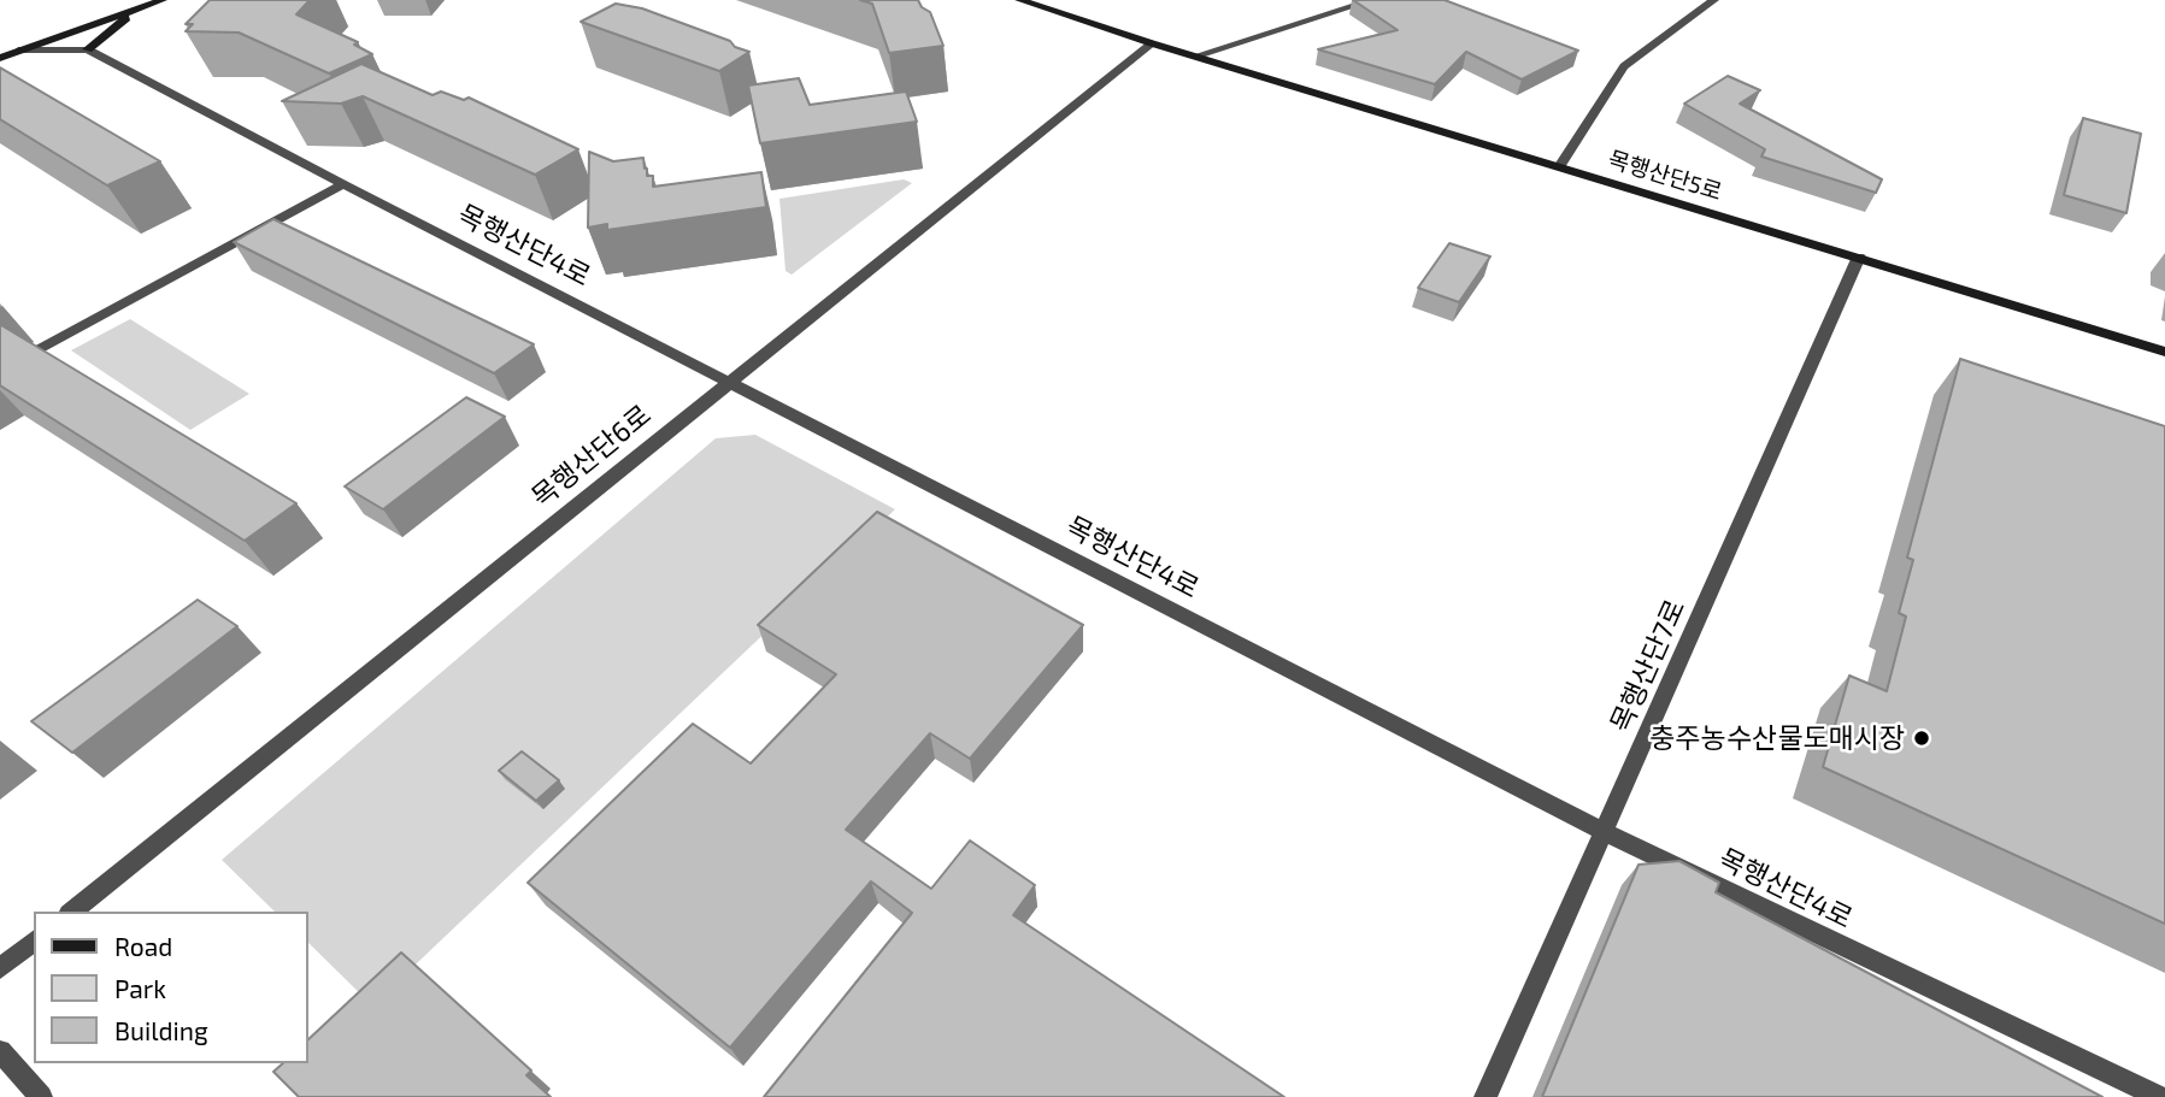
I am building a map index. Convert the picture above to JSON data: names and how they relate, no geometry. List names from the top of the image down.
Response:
{
  "streets": {
    "street": [
      "목행산단5로",
      "목행산단4로",
      "목행산단6로",
      "목행산단7로"
    ]
  },
  "crossings": [
    ["목행산단5로", "목행산단6로"],
    ["목행산단5로", "목행산단7로"],
    ["목행산단4로", "목행산단6로"],
    ["목행산단4로", "목행산단7로"]
  ],
  "places": ["충주농수산물도매시장"],
  "legend": ["Road", "Park", "Building"]
}
